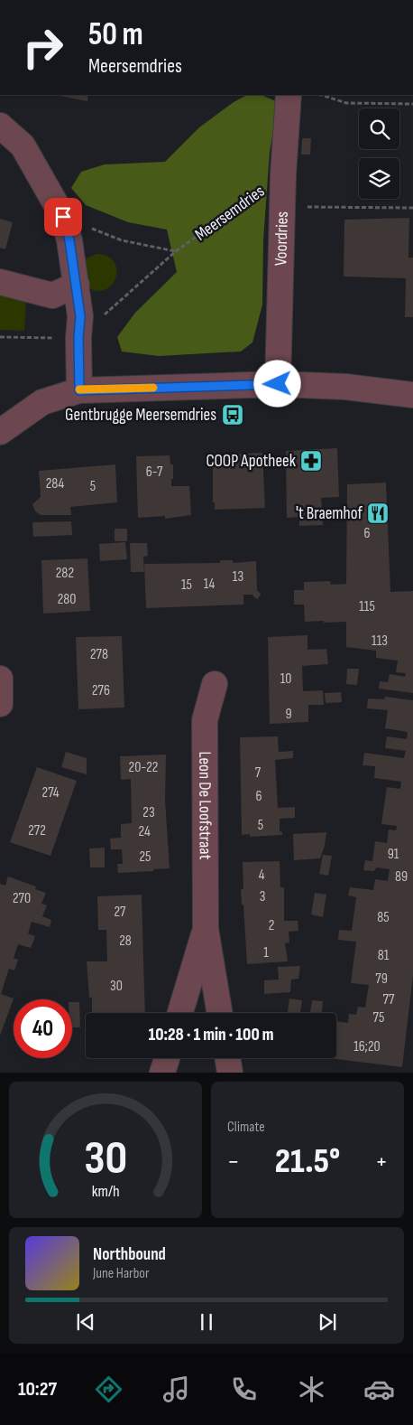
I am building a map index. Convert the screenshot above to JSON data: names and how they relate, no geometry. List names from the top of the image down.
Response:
{
  "streets": {
    "street": ["Voordries", "Leon De Loofstraat"],
    "path": ["Meersemdries"]
  },
  "crossings": [
    ["Meersemdries", "Voordries"]
  ],
  "places": {
    "bus stop": ["Gentbrugge Meersemdries"],
    "pharmacy": ["COOP Apotheek"],
    "restaurant": ["'t Braemhof"]
  },
  "house_numbers": [
    "6-7",
    "284",
    "5",
    "6",
    "282",
    "13",
    "14",
    "15",
    "280",
    "115",
    "113",
    "278",
    "10",
    "276",
    "9",
    "20-22",
    "7",
    "274",
    "6",
    "23",
    "5",
    "272",
    "24",
    "91",
    "25",
    "4",
    "89",
    "3",
    "270",
    "27",
    "85",
    "2",
    "28",
    "1",
    "81",
    "79",
    "30",
    "77",
    "75",
    "16;20"
  ],
  "page": {
    "turn": ["50 m", "Meersemdries"],
    "limit": "40",
    "trip": "10:28 · 1 min · 100 m",
    "tile": "Climate",
    "heat": ["−", "21.5°", "+"],
    "song": ["Northbound", "June Harbor"],
    "tabs": "10:27",
    "gauge": ["30", "km/h"]
  }
}
